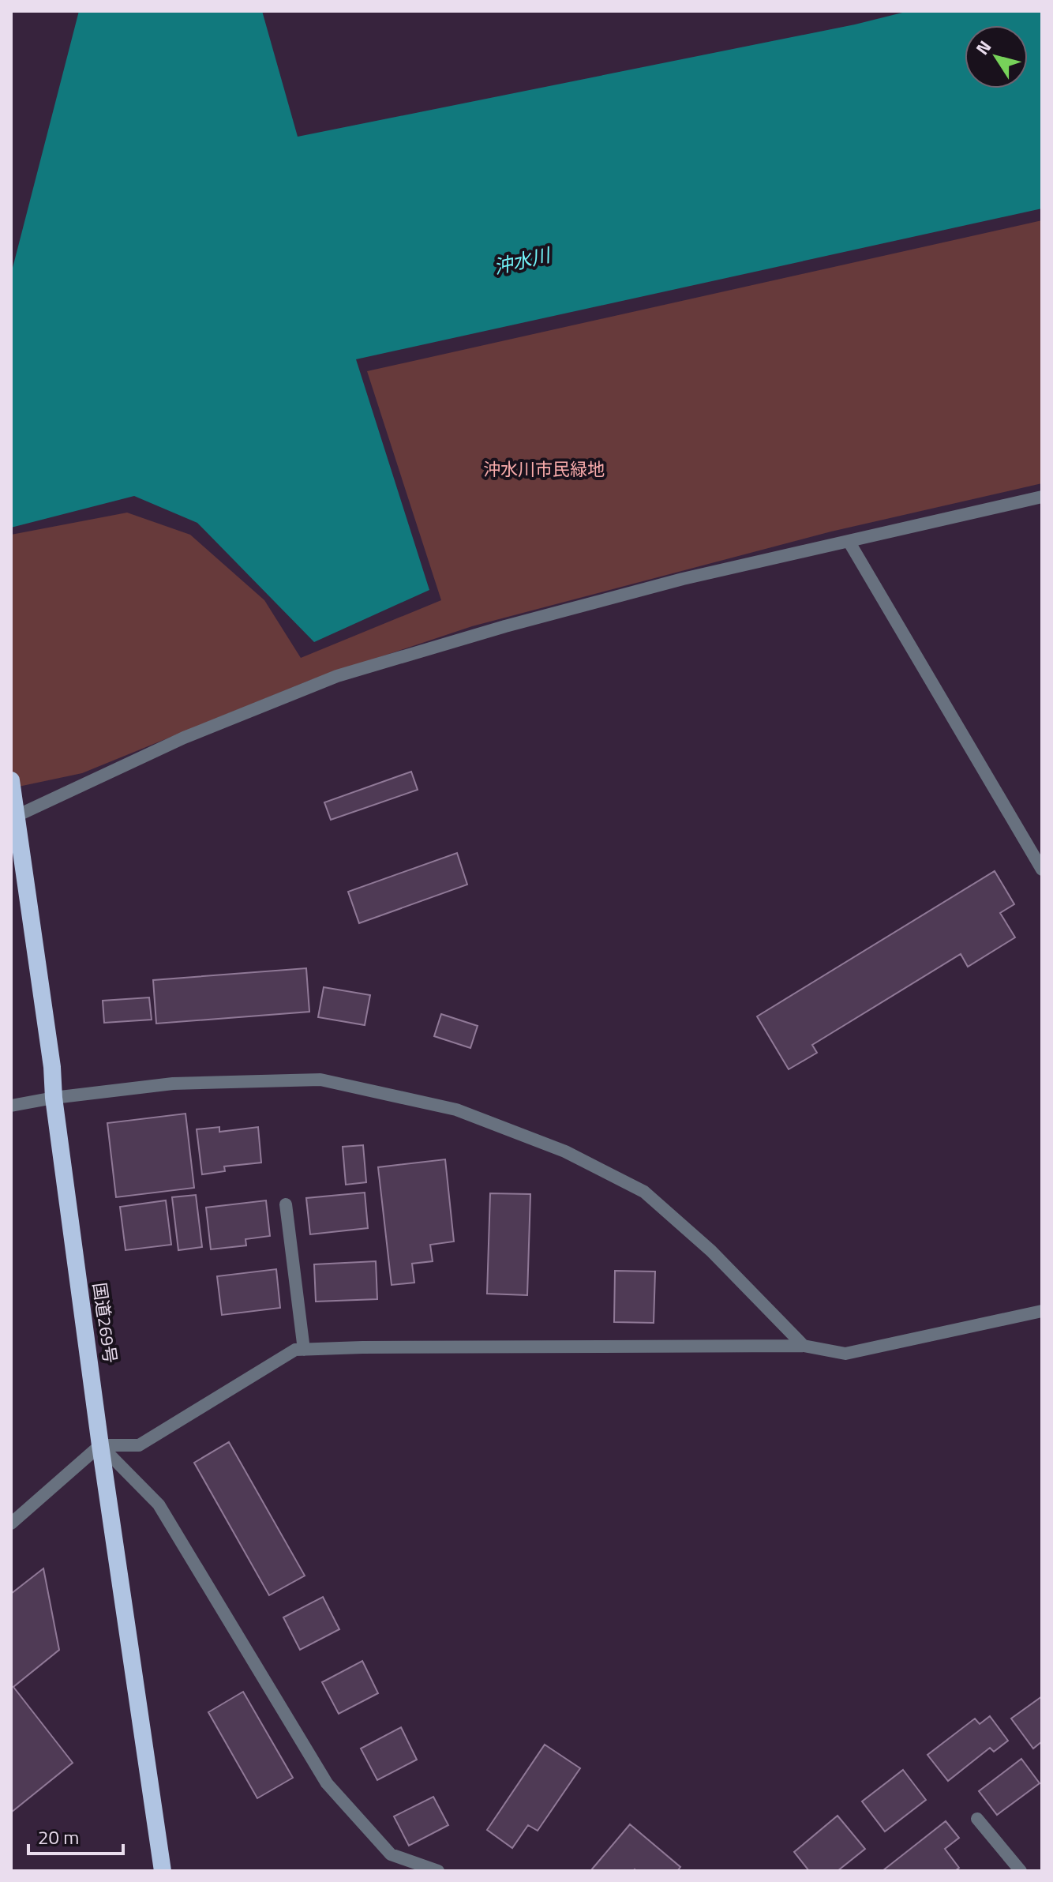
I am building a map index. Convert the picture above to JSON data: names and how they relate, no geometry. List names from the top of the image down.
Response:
{
  "streets": {
    "highway": ["国道269号"]
  },
  "water": ["沖水川"],
  "parks": ["沖水川市民緑地"],
  "scale_bar": "20 m",
  "north": "top left"
}
